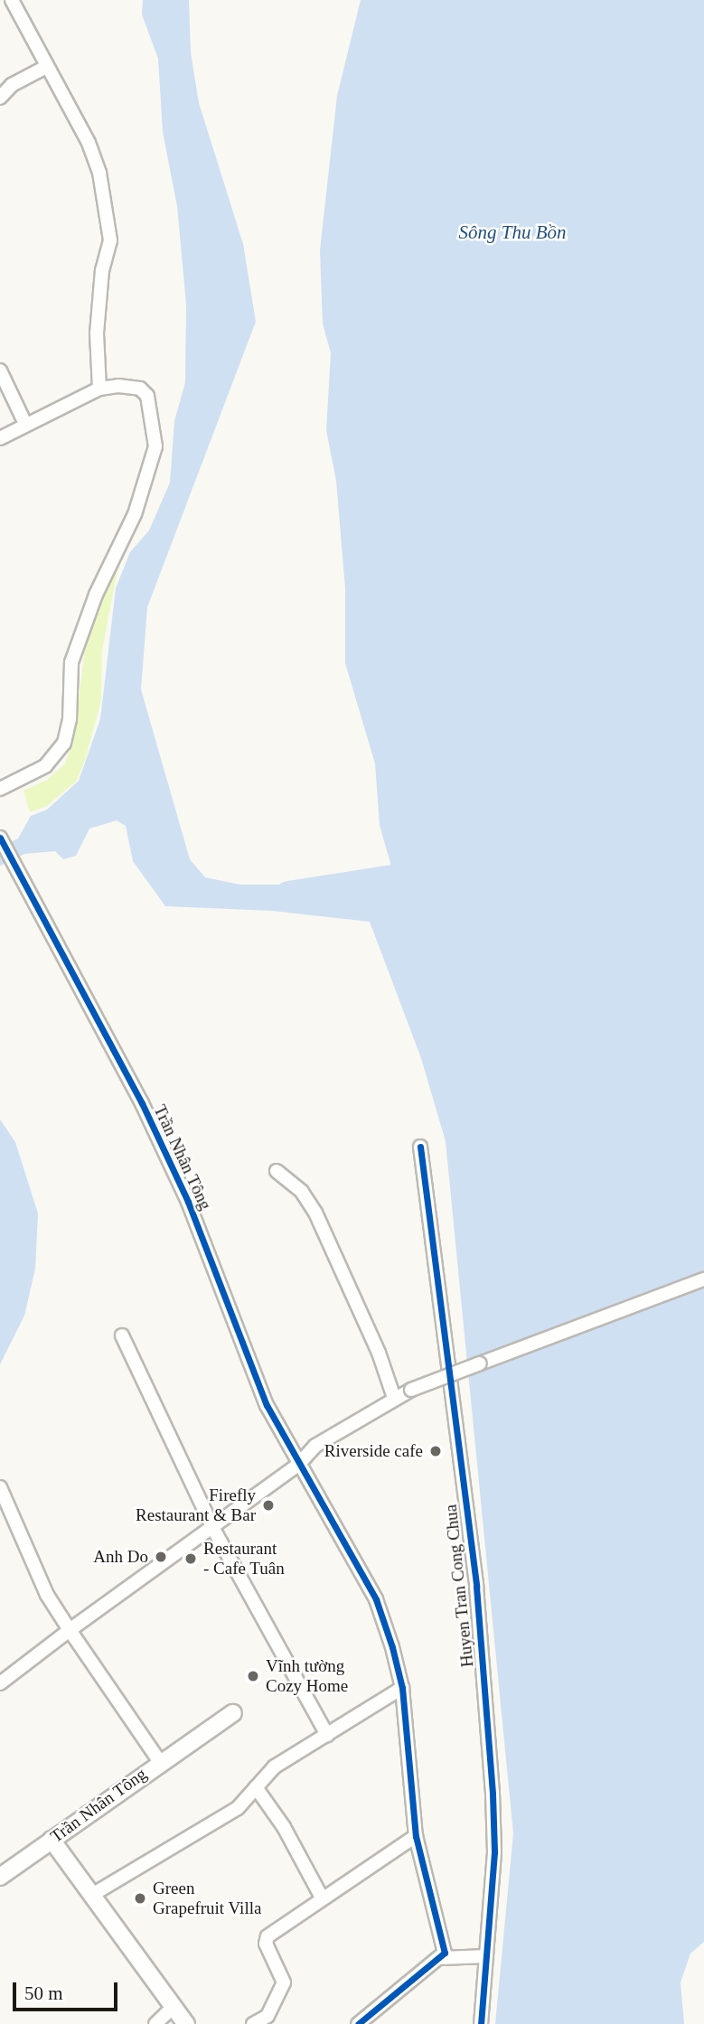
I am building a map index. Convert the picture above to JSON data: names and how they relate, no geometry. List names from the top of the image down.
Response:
{
  "streets": {
    "street": ["Trần Nhân Tông", "Huyen Tran Cong Chua"]
  },
  "water": ["Sông Thu Bồn"],
  "places": [
    "Riverside cafe",
    "Firefly Restaurant & Bar",
    "Anh Do",
    "Restaurant - Cafe Tuân",
    "Vĩnh tường Cozy Home",
    "Green Grapefruit Villa"
  ],
  "scale_bar": "50 m"
}
